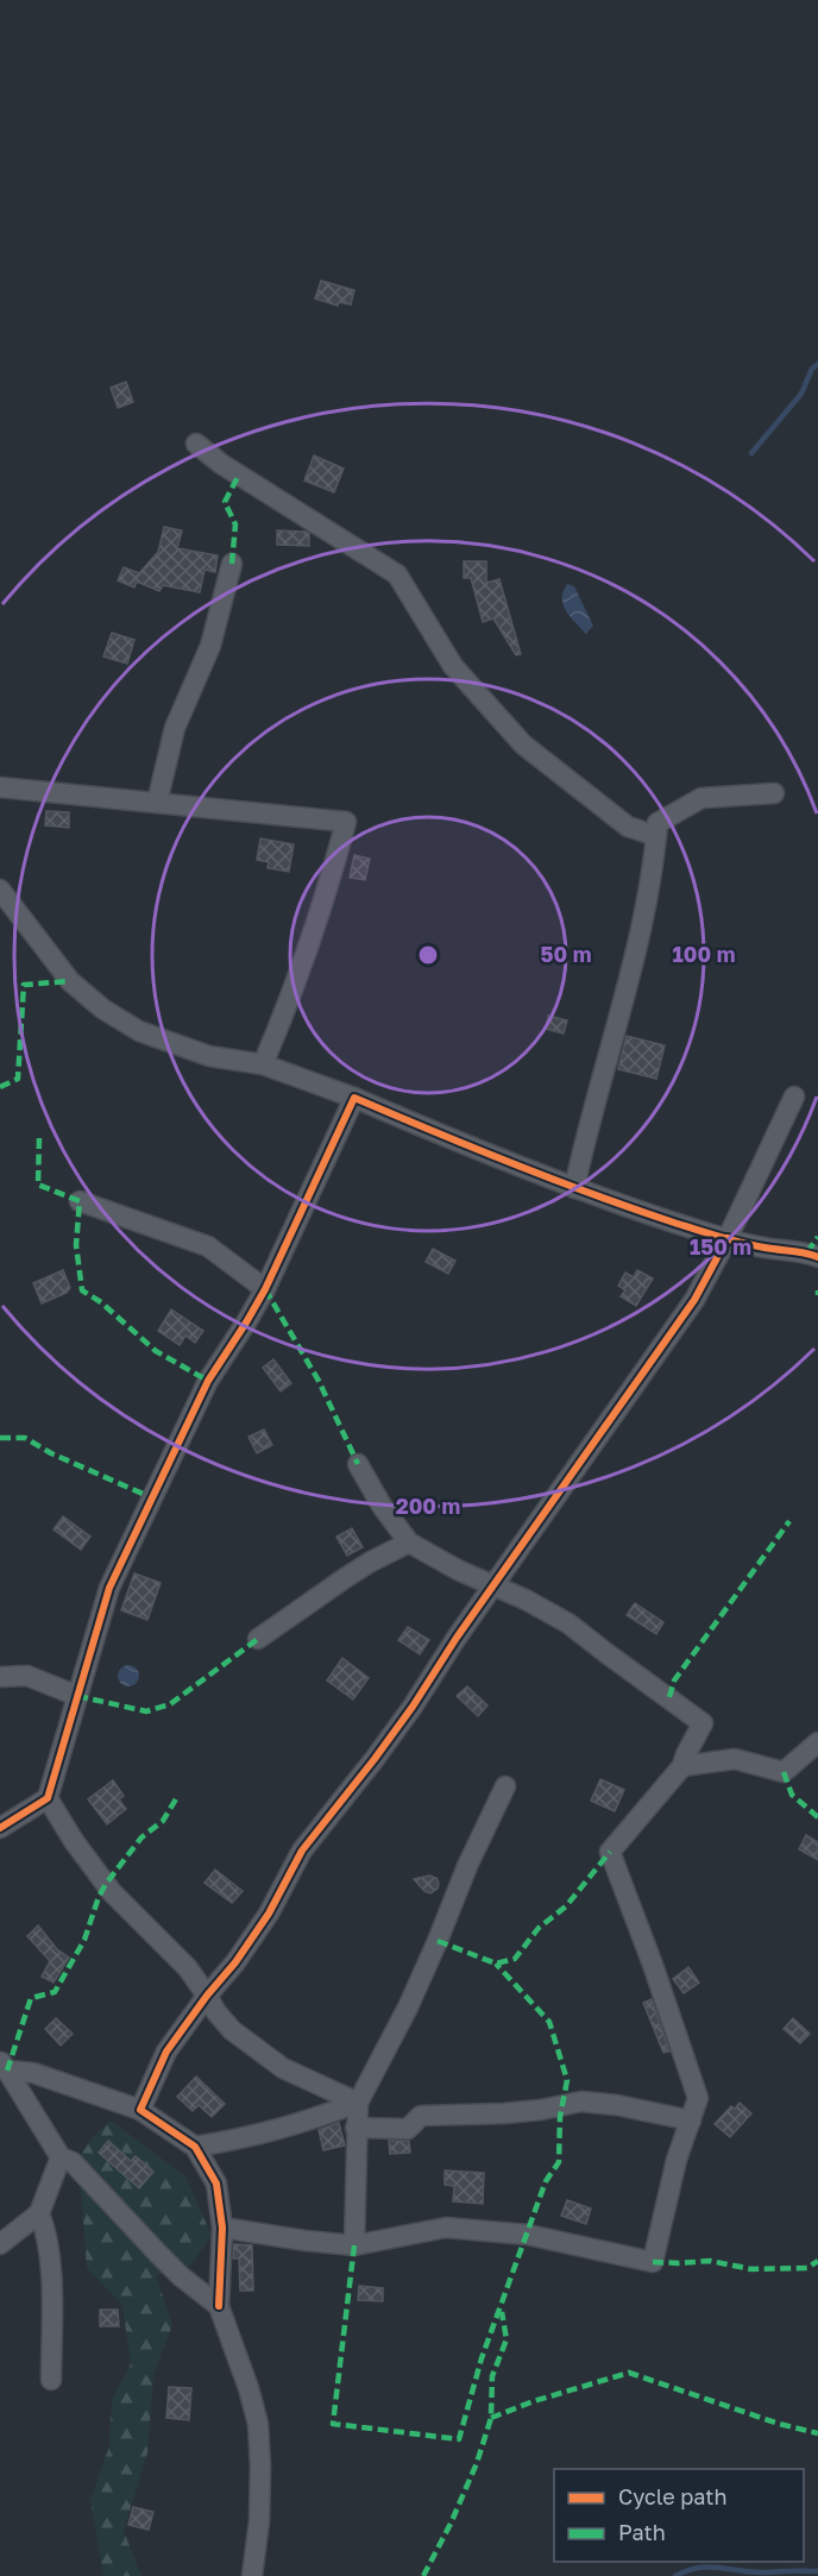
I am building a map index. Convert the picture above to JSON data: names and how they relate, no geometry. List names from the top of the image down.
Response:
{
  "legend": ["Cycle path", "Path"],
  "rings": [
    "50 m",
    "100 m",
    "150 m",
    "200 m"
  ]
}
